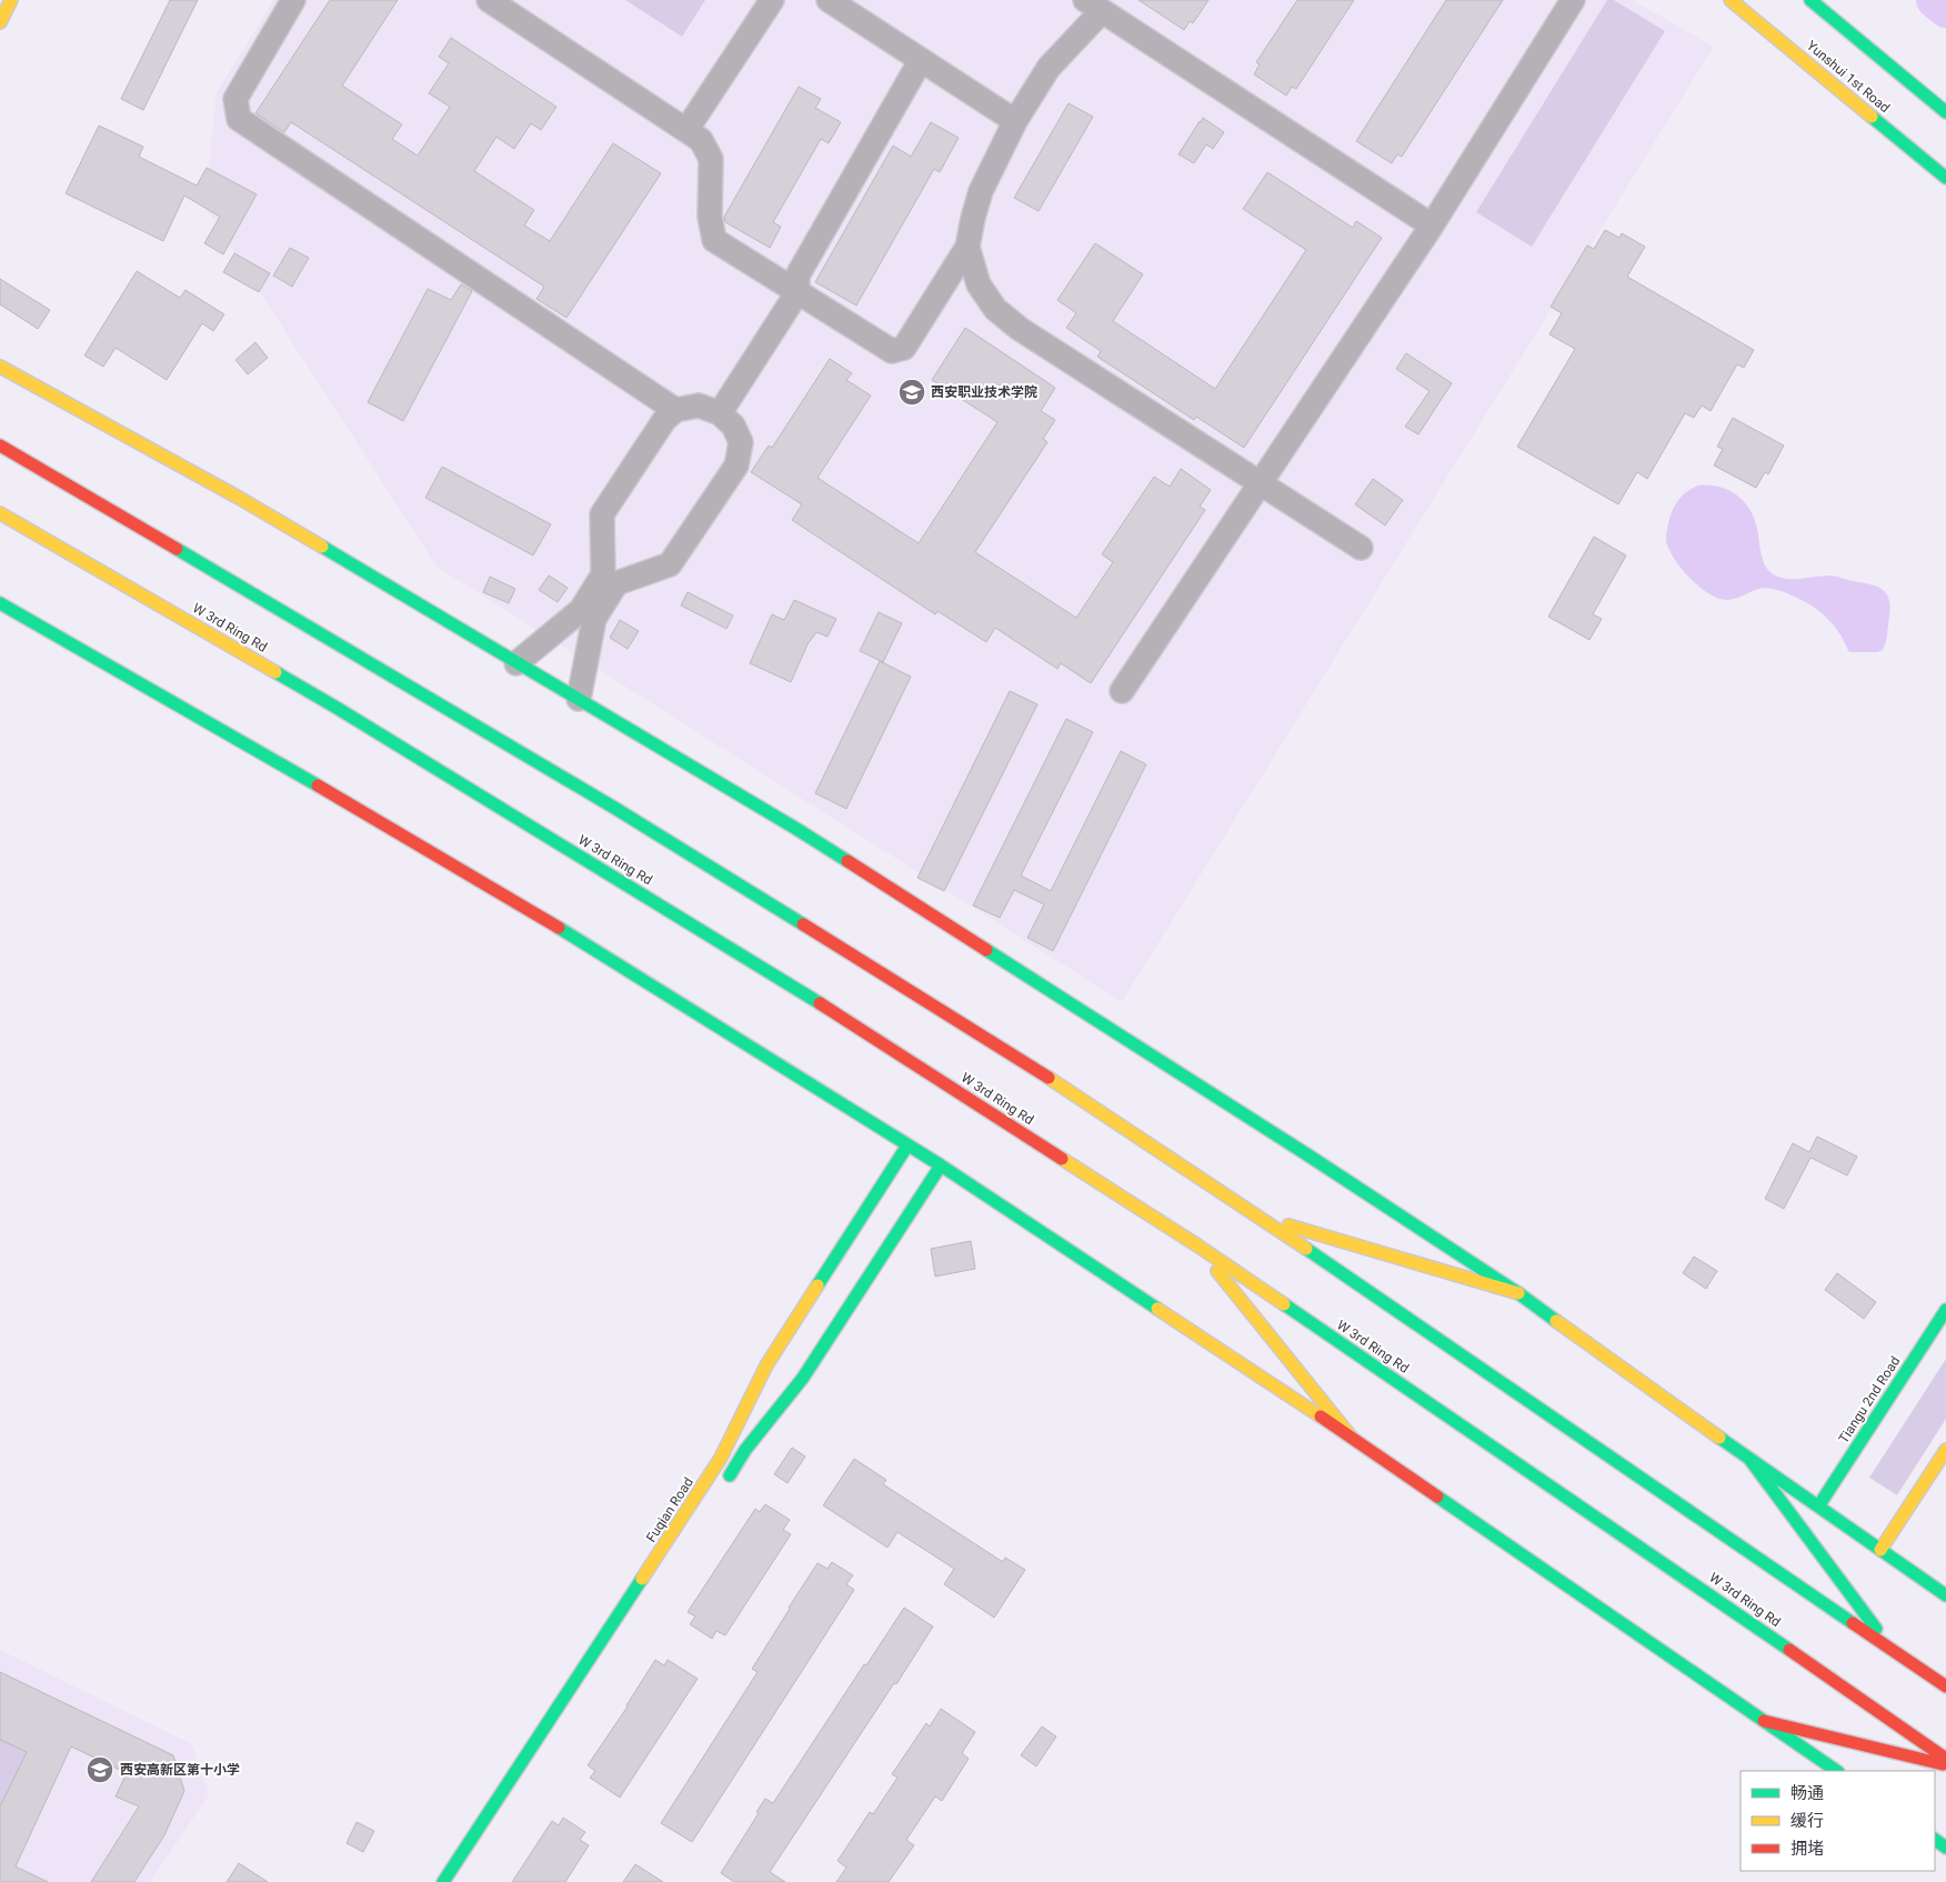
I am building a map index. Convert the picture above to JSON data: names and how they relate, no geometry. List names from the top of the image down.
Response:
{
  "streets": {
    "main road": [
      "Yunshui 1st Road",
      "W 3rd Ring Rd",
      "Tiangu 2nd Road",
      "Fuqian Road"
    ]
  },
  "places": {
    "school or university": ["西安职业技术学院", "西安高新区第十小学"]
  },
  "legend": ["畅通", "缓行", "拥堵"]
}
